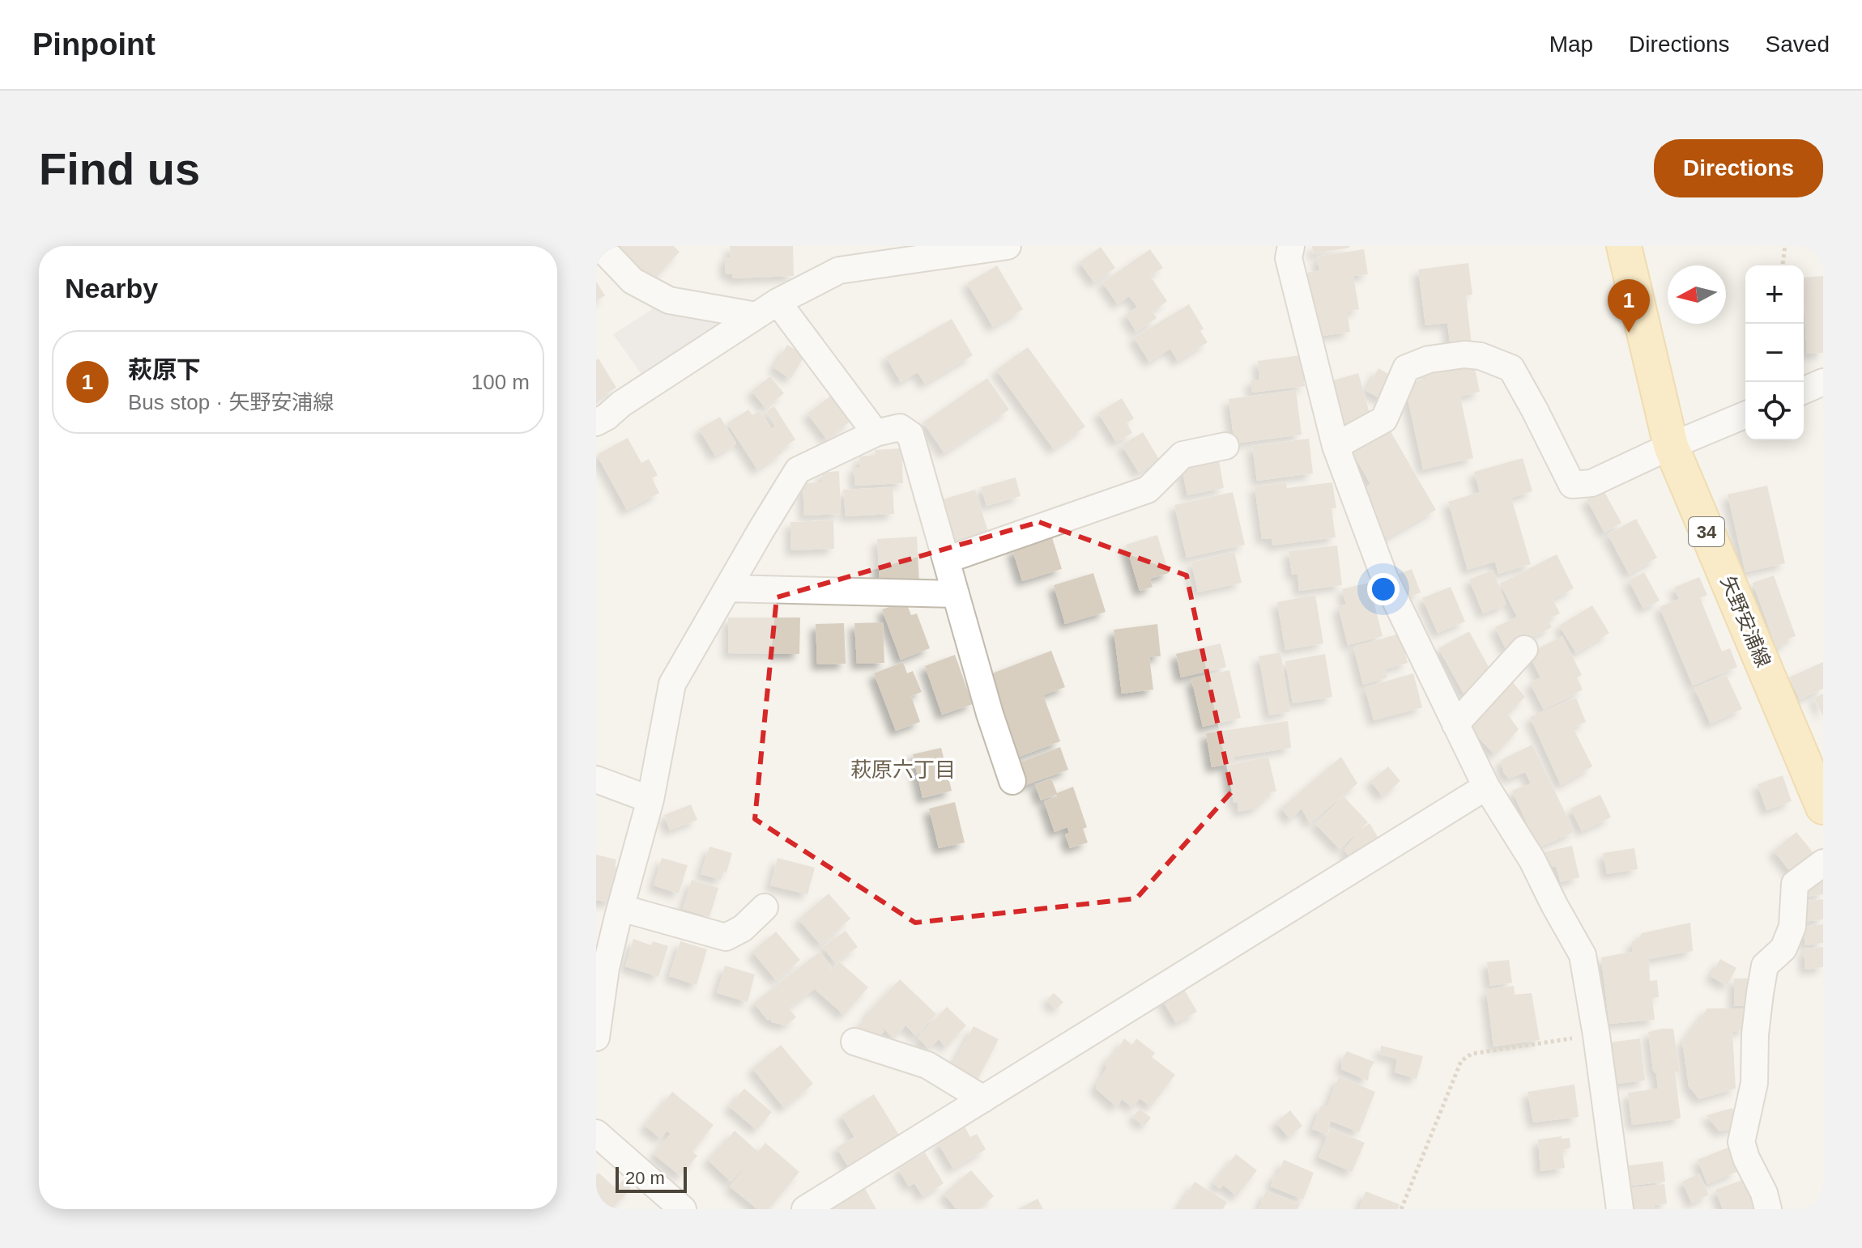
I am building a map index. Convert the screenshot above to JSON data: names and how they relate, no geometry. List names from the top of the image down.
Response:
{
  "streets": {
    "main road": ["34", "矢野安浦線"]
  },
  "districts": ["萩原六丁目"],
  "scale_bar": "20 m",
  "north": "left",
  "page": {
    "header": "Pinpoint",
    "nav": ["Map", "Directions", "Saved"],
    "buttons": "Directions",
    "title": "Find us",
    "heading": "Nearby",
    "map_buttons": ["+", "−"],
    "pins": "1",
    "list": [
      {
        "mark": "1",
        "name": "萩原下",
        "note": "Bus stop · 矢野安浦線",
        "value": "100 m"
      }
    ],
    "scale": "20 m"
  }
}
